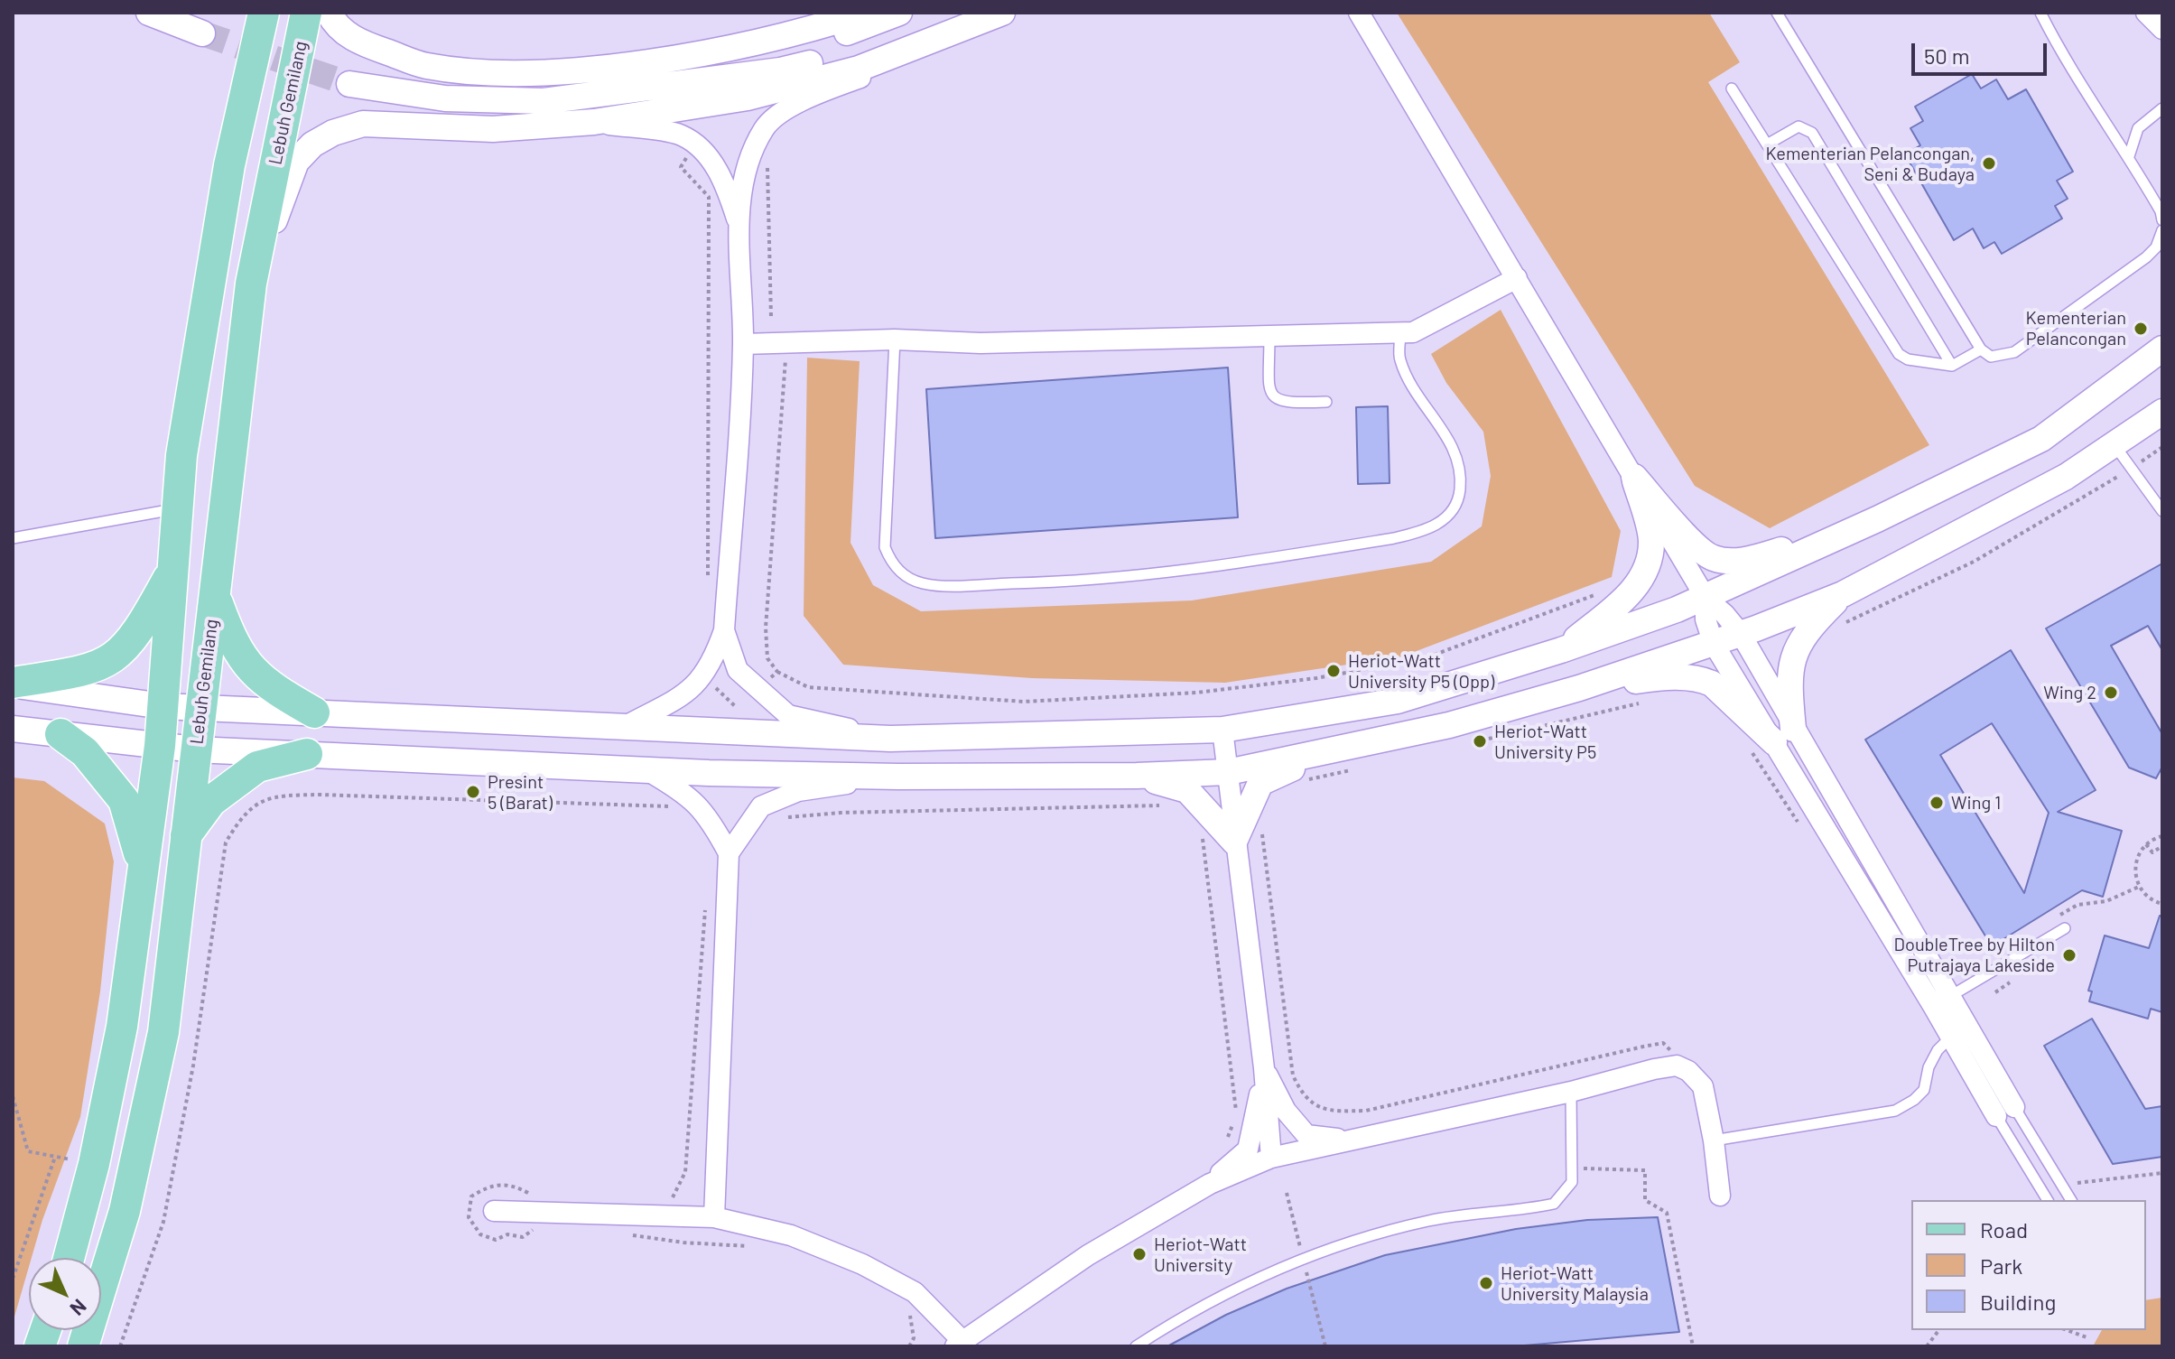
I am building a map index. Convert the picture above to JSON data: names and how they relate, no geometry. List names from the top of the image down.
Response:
{
  "streets": {
    "main road": ["Lebuh Gemilang"]
  },
  "places": [
    "Kementerian Pelancongan, Seni & Budaya",
    "Kementerian Pelancongan",
    "Heriot-Watt University P5 (Opp)",
    "Wing 2",
    "Heriot-Watt University P5",
    "Presint 5 (Barat)",
    "Wing 1",
    "DoubleTree by Hilton Putrajaya Lakeside",
    "Heriot-Watt University",
    "Heriot-Watt University Malaysia"
  ],
  "legend": ["Road", "Park", "Building"],
  "scale_bar": "50 m",
  "north": "bottom right"
}
